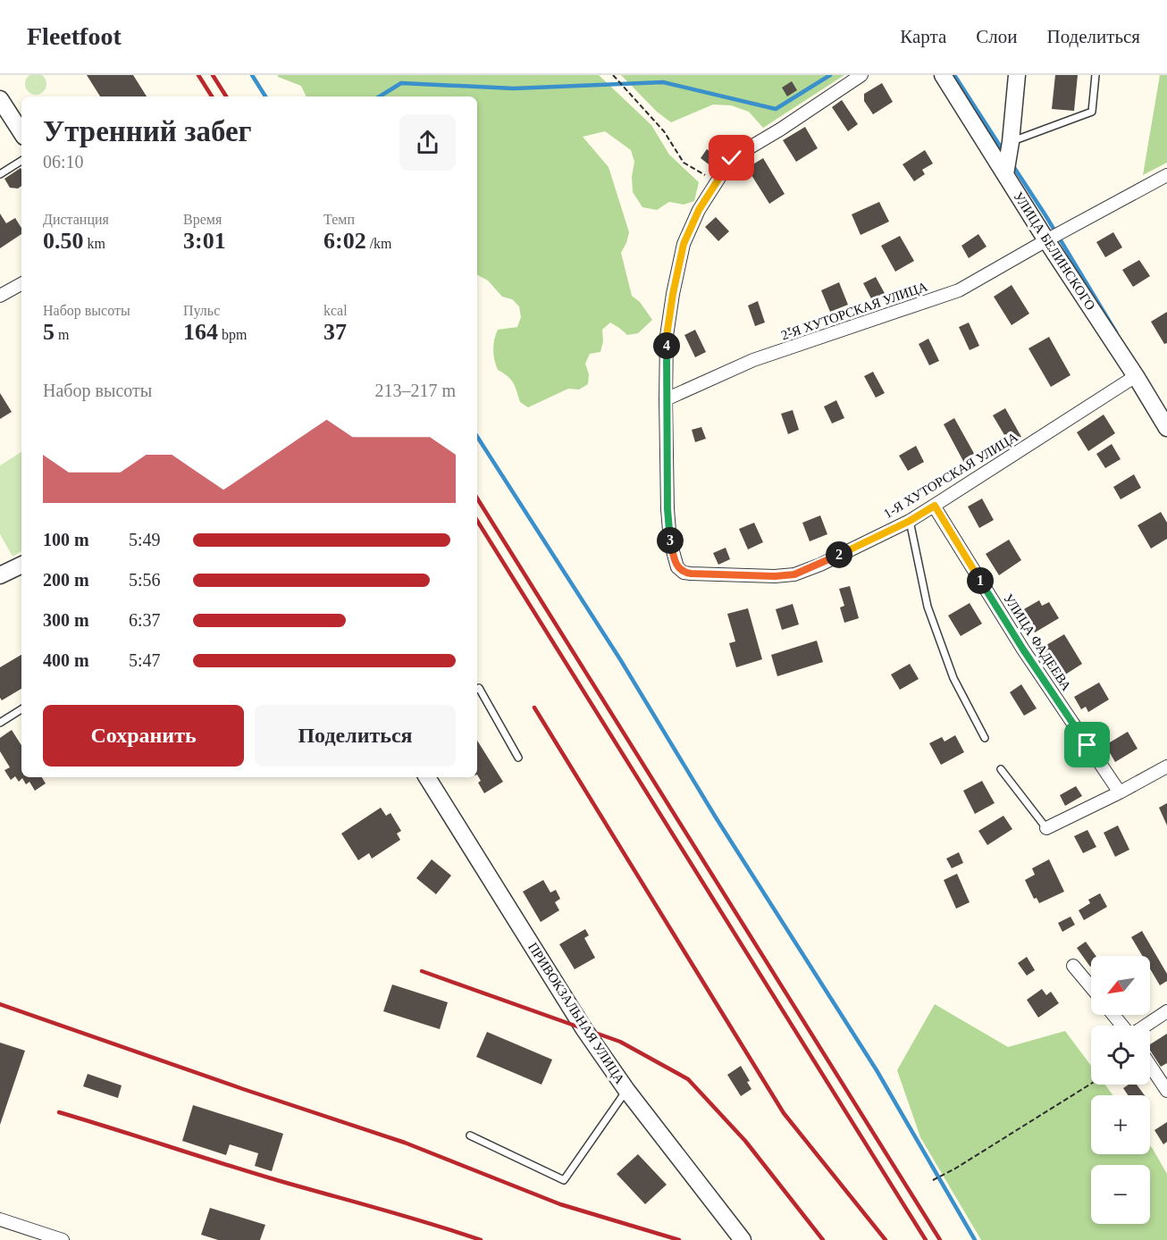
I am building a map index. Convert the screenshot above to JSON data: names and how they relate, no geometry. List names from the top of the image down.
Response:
{
  "streets": {
    "street": [
      "УЛИЦА БЕЛИНСКОГО",
      "2-Я ХУТОРСКАЯ УЛИЦА",
      "1-Я ХУТОРСКАЯ УЛИЦА",
      "УЛИЦА ФАДЕЕВА",
      "ПРИВОКЗАЛЬНАЯ УЛИЦА"
    ]
  },
  "crossings": [
    ["УЛИЦА БЕЛИНСКОГО", "2-Я ХУТОРСКАЯ УЛИЦА"],
    ["УЛИЦА БЕЛИНСКОГО", "1-Я ХУТОРСКАЯ УЛИЦА"],
    ["2-Я ХУТОРСКАЯ УЛИЦА", "1-Я ХУТОРСКАЯ УЛИЦА"],
    ["1-Я ХУТОРСКАЯ УЛИЦА", "УЛИЦА ФАДЕЕВА"]
  ],
  "north": "bottom left",
  "page": {
    "header": "Fleetfoot",
    "nav": ["Карта", "Слои", "Поделиться"],
    "heading": ["Утренний забег", "06:10"],
    "stats": [
      ["Дистанция", "0.50 km"],
      ["Время", "3:01"],
      ["Темп", "6:02 /km"],
      ["Набор высоты", "5 m"],
      ["Пульс", "164 bpm"],
      ["kcal", "37"]
    ],
    "pins": [
      "4",
      "3",
      "2",
      "1"
    ],
    "chart": ["Набор высоты", "213–217 m"],
    "list": [
      {
        "name": "100 m",
        "note": "5:49"
      },
      {
        "name": "200 m",
        "note": "5:56"
      },
      {
        "name": "300 m",
        "note": "6:37"
      },
      {
        "name": "400 m",
        "note": "5:47"
      }
    ],
    "buttons": ["Сохранить", "Поделиться"],
    "map_buttons": ["+", "−"]
  }
}
